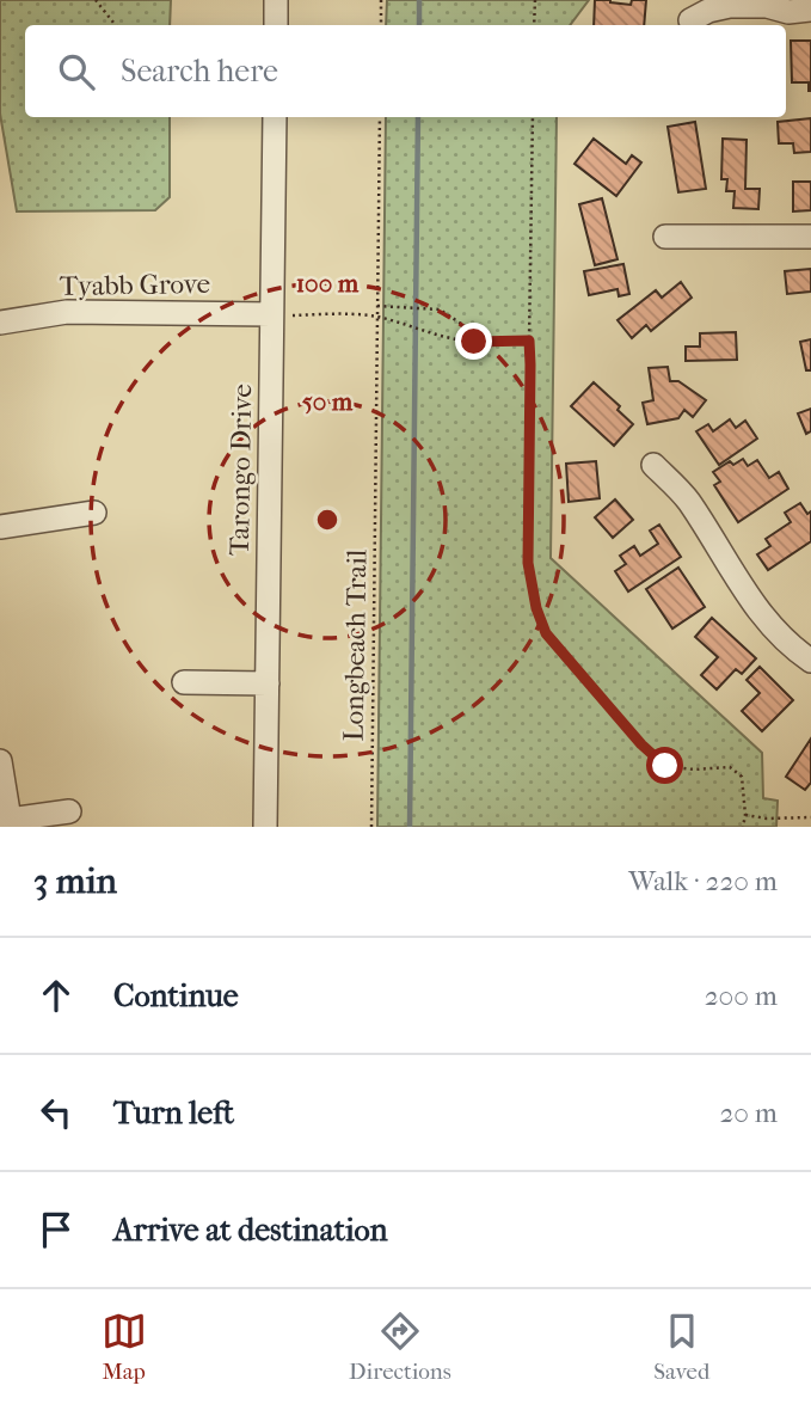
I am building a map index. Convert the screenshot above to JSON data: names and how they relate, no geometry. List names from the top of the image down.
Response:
{
  "streets": {
    "street": ["Tyabb Grove", "Tarongo Drive"],
    "path": ["Longbeach Trail"]
  },
  "crossings": [
    ["Tyabb Grove", "Tarongo Drive"]
  ],
  "page": {
    "search": "Search here",
    "heading": ["3 min", "Walk · 220 m"],
    "list": [
      ["Continue", "200 m"],
      ["Turn left", "20 m"],
      "Arrive at destination"
    ],
    "nav": ["Map", "Directions", "Saved"]
  },
  "rings": ["100 m", "50 m"]
}
